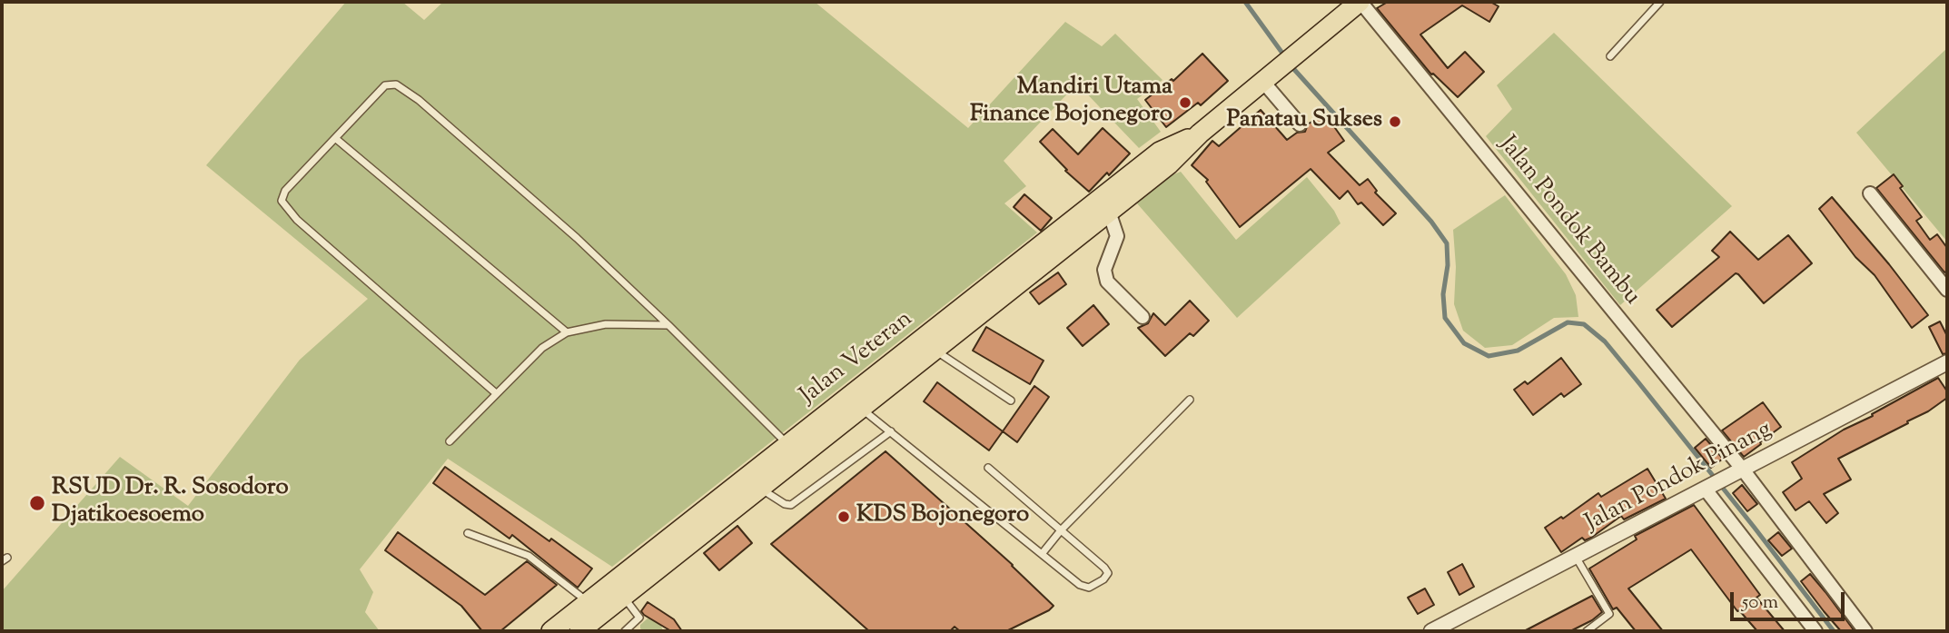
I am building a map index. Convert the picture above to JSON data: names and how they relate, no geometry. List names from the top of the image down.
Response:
{
  "streets": {
    "main road": ["Jalan Veteran"],
    "street": ["Jalan Pondok Bambu", "Jalan Pondok Pinang"]
  },
  "crossings": [
    ["Jalan Pondok Bambu", "Jalan Veteran"],
    ["Jalan Pondok Bambu", "Jalan Pondok Pinang"]
  ],
  "places": [
    "Mandiri Utama Finance Bojonegoro",
    "Panatau Sukses",
    "RSUD Dr. R. Sosodoro Djatikoesoemo",
    "KDS Bojonegoro"
  ],
  "scale_bar": "50 m"
}
